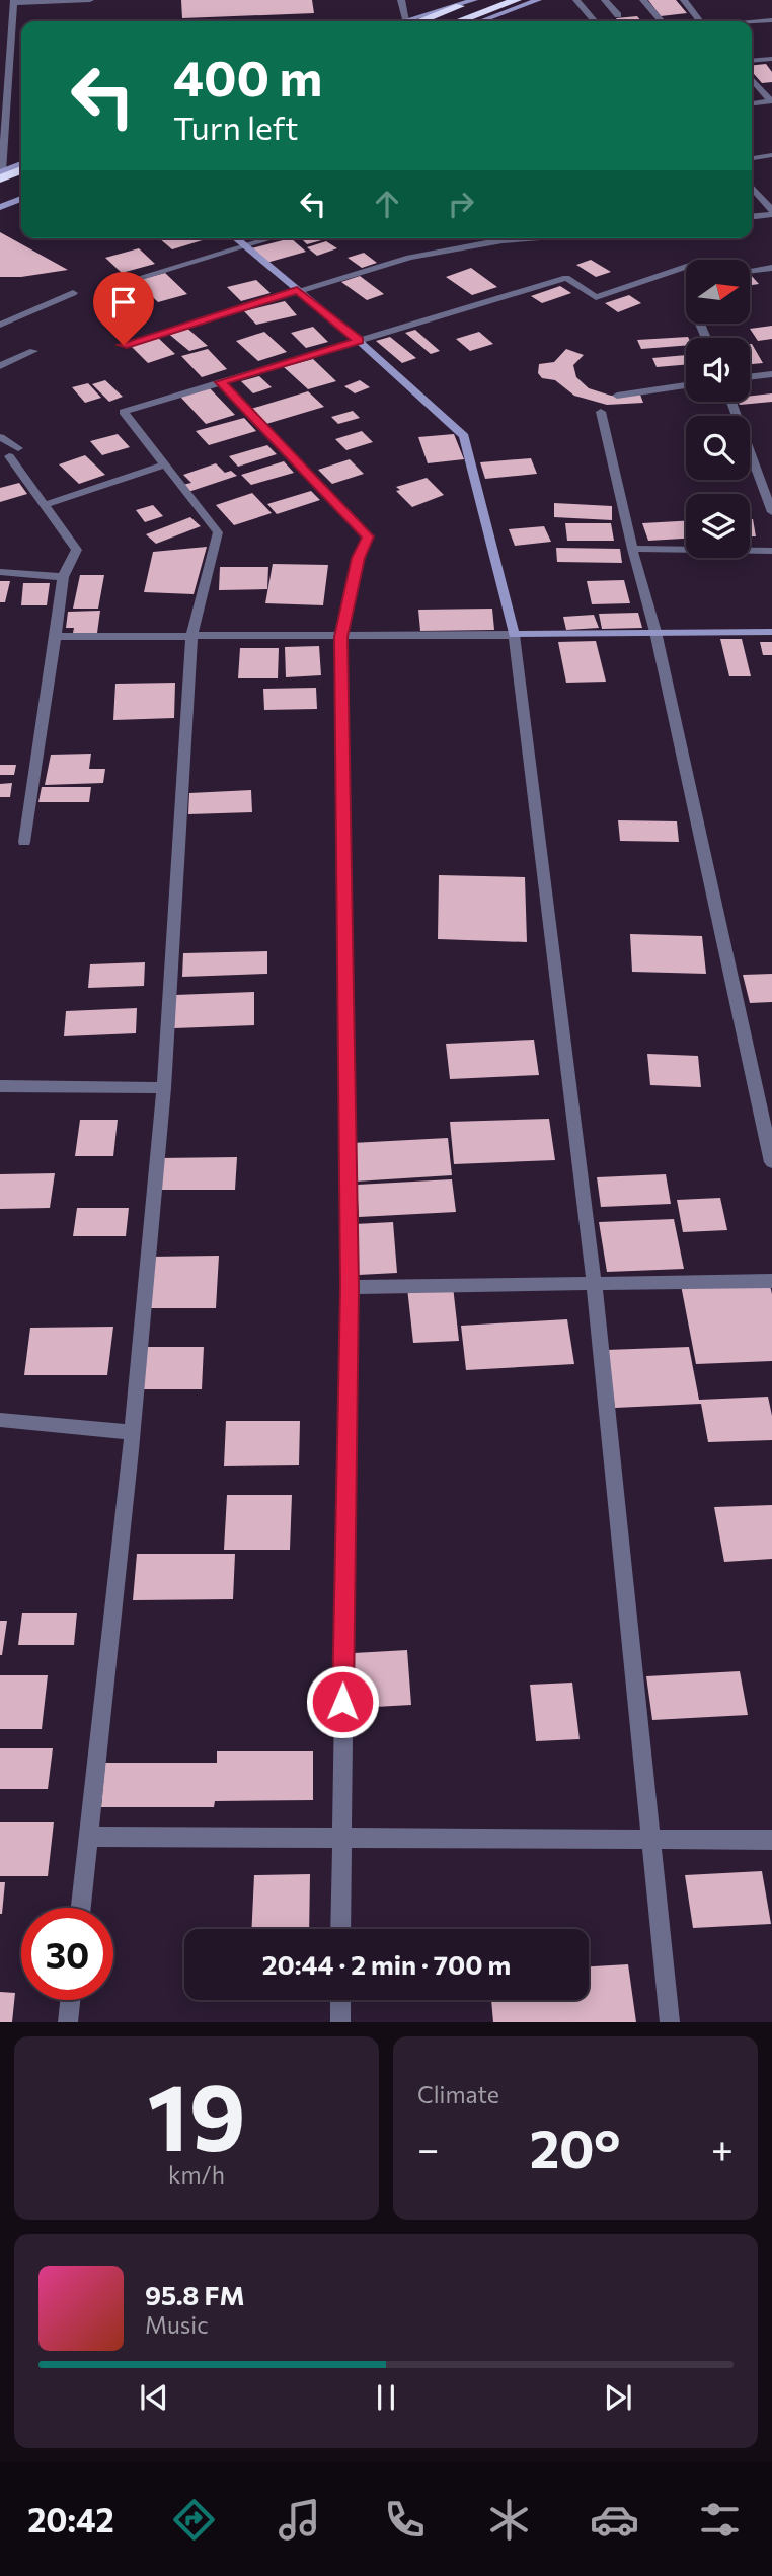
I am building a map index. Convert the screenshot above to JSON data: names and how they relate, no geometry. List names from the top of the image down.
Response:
{
  "north": "right",
  "page": {
    "turn": ["400 m", "Turn left"],
    "limit": "30",
    "trip": "20:44 · 2 min · 700 m",
    "tile": [
      ["19", "km/h"],
      "Climate"
    ],
    "heat": ["−", "20°", "+"],
    "song": ["95.8 FM", "Music"],
    "tabs": "20:42"
  }
}
